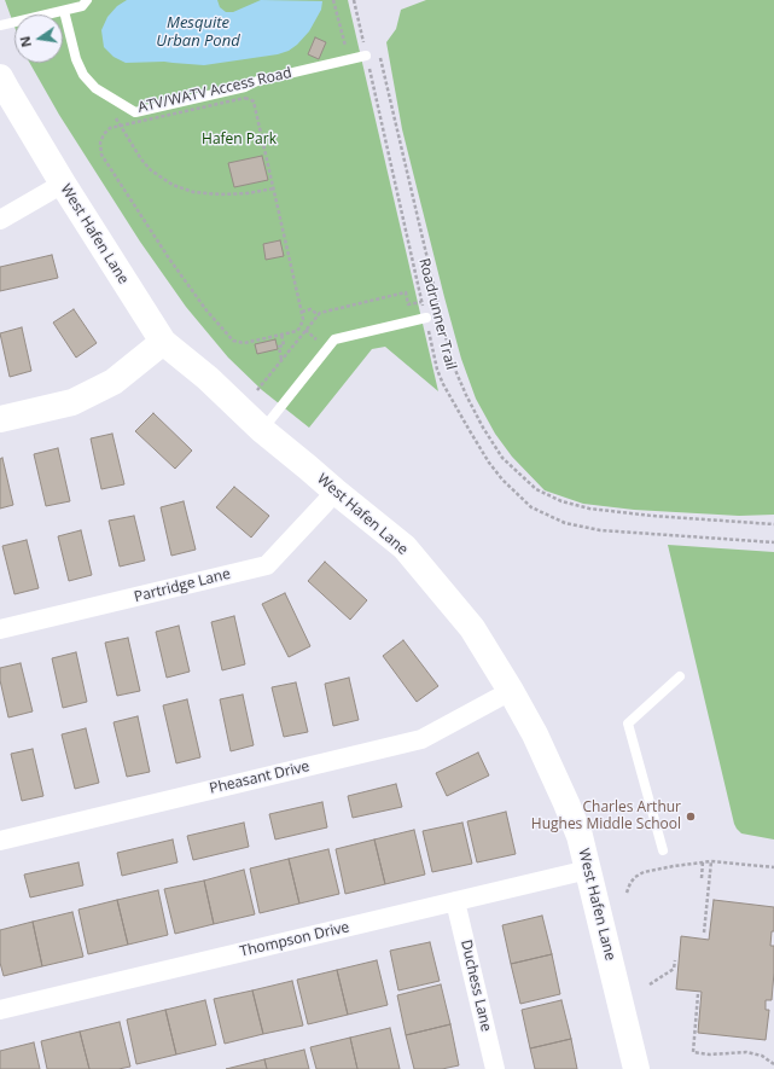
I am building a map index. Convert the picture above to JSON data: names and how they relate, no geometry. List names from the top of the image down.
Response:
{
  "streets": {
    "main road": ["West Hafen Lane"],
    "street": [
      "Partridge Lane",
      "Pheasant Drive",
      "Thompson Drive",
      "Duchess Lane"
    ],
    "lane": ["ATV/WATV Access Road"],
    "path": ["Roadrunner Trail"]
  },
  "crossings": [
    ["ATV/WATV Access Road", "Roadrunner Trail"],
    ["West Hafen Lane", "Partridge Lane"],
    ["West Hafen Lane", "Pheasant Drive"],
    ["West Hafen Lane", "Thompson Drive"],
    ["Thompson Drive", "Duchess Lane"]
  ],
  "water": ["Mesquite Urban Pond"],
  "parks": ["Hafen Park"],
  "places": ["Charles Arthur Hughes Middle School"],
  "north": "left"
}
